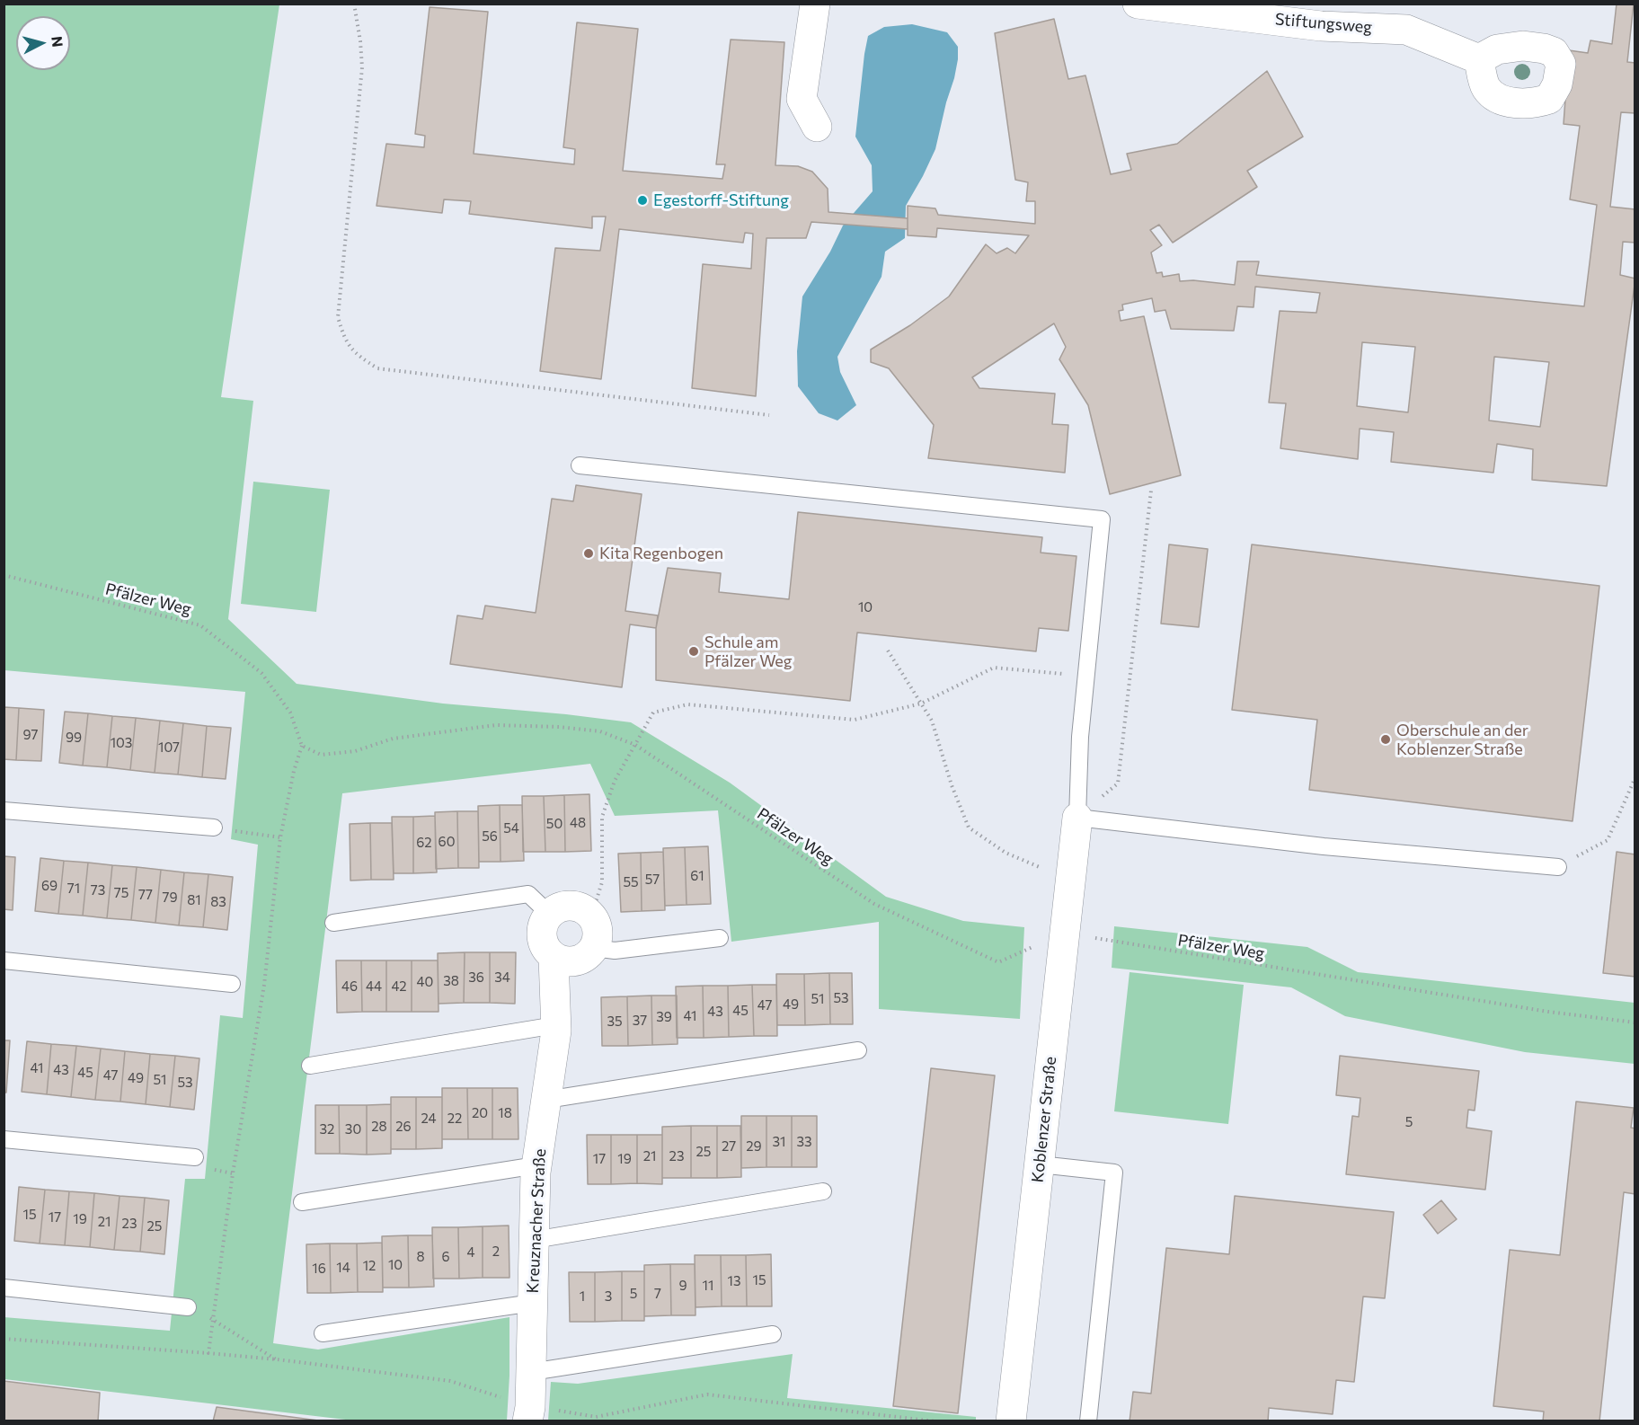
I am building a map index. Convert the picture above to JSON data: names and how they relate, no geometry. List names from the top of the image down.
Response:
{
  "streets": {
    "street": ["Stiftungsweg", "Koblenzer Straße", "Kreuznacher Straße"],
    "path": ["Pfälzer Weg"]
  },
  "crossings": [
    ["Pfälzer Weg", "Koblenzer Straße"]
  ],
  "places": [
    "Egestorff-Stiftung",
    "Kita Regenbogen",
    "Schule am Pfälzer Weg",
    "Oberschule an der Koblenzer Straße"
  ],
  "house_numbers": [
    "10",
    "97",
    "99",
    "103",
    "107",
    "48",
    "50",
    "54",
    "56",
    "60",
    "62",
    "61",
    "57",
    "55",
    "69",
    "71",
    "73",
    "75",
    "77",
    "79",
    "81",
    "83",
    "36",
    "34",
    "38",
    "40",
    "46",
    "44",
    "42",
    "53",
    "51",
    "49",
    "47",
    "45",
    "43",
    "41",
    "39",
    "37",
    "35",
    "41",
    "43",
    "45",
    "47",
    "49",
    "51",
    "53",
    "20",
    "18",
    "24",
    "22",
    "5",
    "28",
    "26",
    "32",
    "30",
    "31",
    "33",
    "27",
    "29",
    "25",
    "21",
    "23",
    "17",
    "19",
    "15",
    "17",
    "19",
    "21",
    "23",
    "25",
    "2",
    "4",
    "8",
    "6",
    "10",
    "12",
    "14",
    "16",
    "15",
    "13",
    "9",
    "11",
    "5",
    "7",
    "1",
    "3"
  ],
  "north": "right"
}
